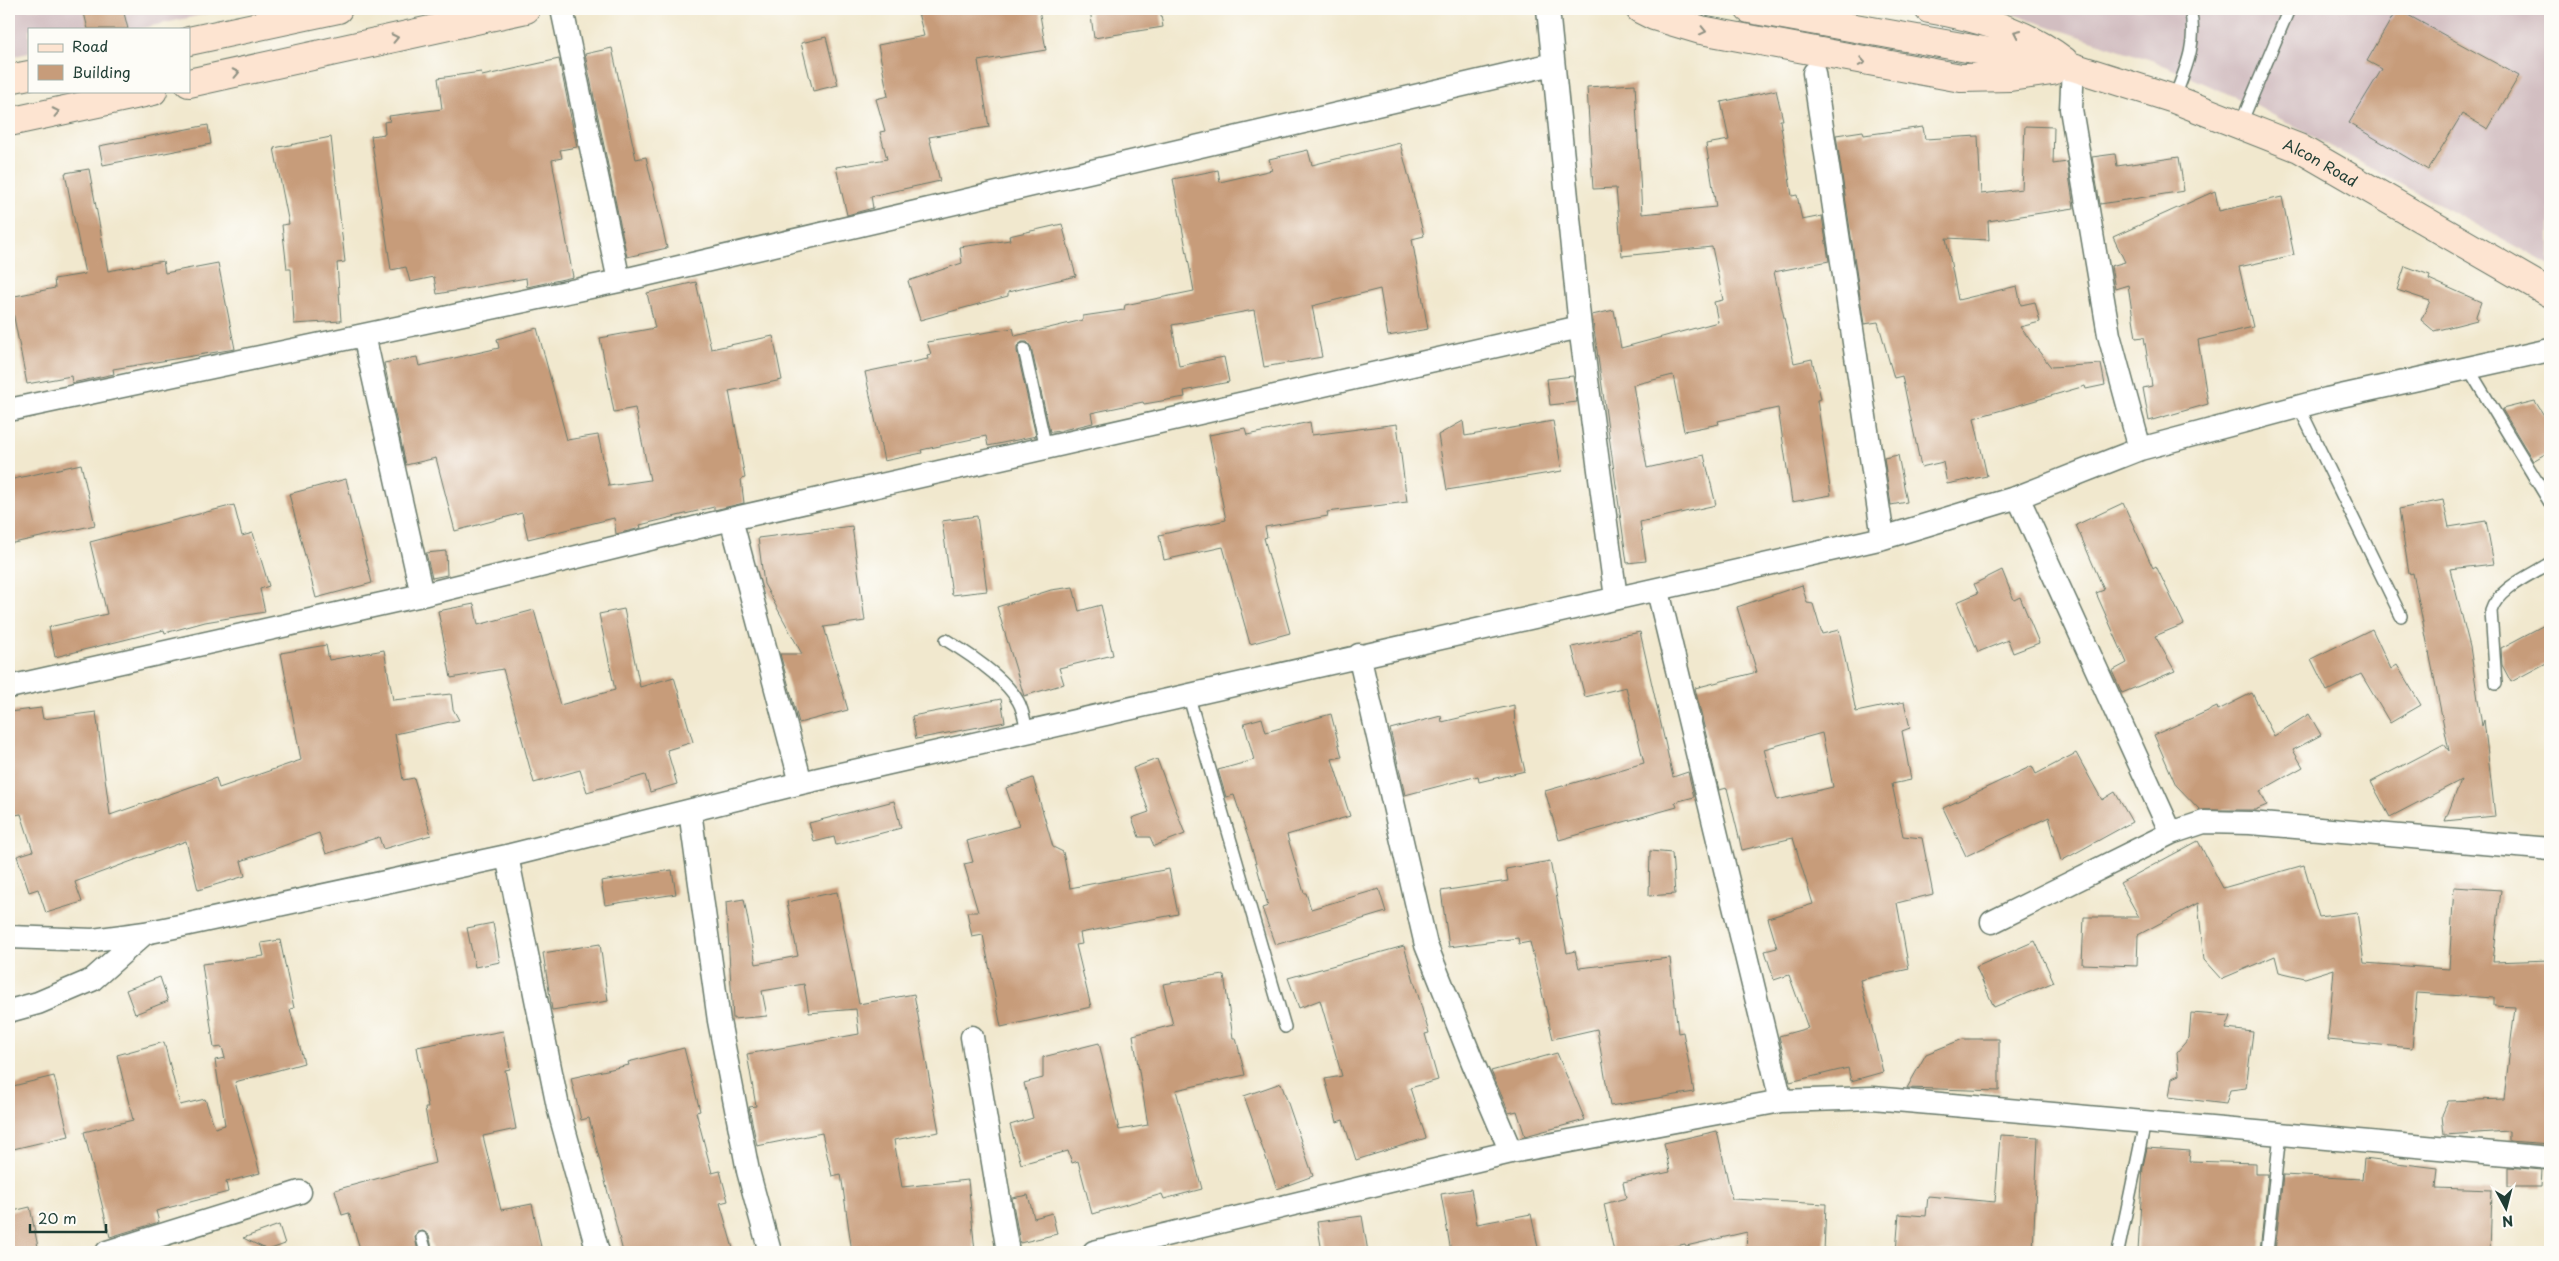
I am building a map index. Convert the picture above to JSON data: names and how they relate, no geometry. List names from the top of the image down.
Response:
{
  "streets": {
    "main road": ["Alcon Road"]
  },
  "legend": ["Road", "Building"],
  "scale_bar": "20 m",
  "north": "bottom"
}
